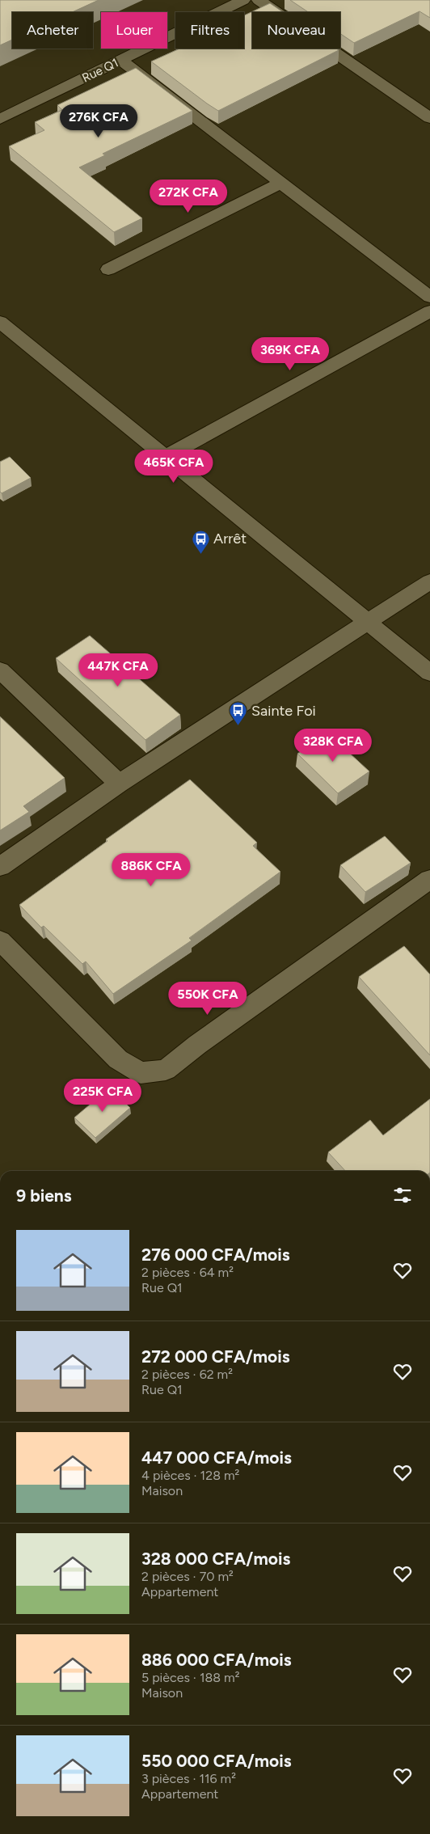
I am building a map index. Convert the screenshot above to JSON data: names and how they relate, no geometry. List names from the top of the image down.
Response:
{
  "streets": {
    "street": ["Rue Q1"]
  },
  "places": {
    "bus stop": ["Arrêt", "Sainte Foi"]
  },
  "page": {
    "chip": [
      "Acheter",
      "Louer",
      "Filtres",
      "Nouveau"
    ],
    "price": [
      "276K CFA",
      "272K CFA",
      "369K CFA",
      "465K CFA",
      "447K CFA",
      "328K CFA",
      "886K CFA",
      "550K CFA",
      "225K CFA"
    ],
    "heading": "9 biens",
    "list": [
      {
        "name": "276 000 CFA/mois",
        "note": "2 pièces · 64 m² · Rue Q1"
      },
      {
        "name": "272 000 CFA/mois",
        "note": "2 pièces · 62 m² · Rue Q1"
      },
      {
        "name": "447 000 CFA/mois",
        "note": "4 pièces · 128 m² · Maison"
      },
      {
        "name": "328 000 CFA/mois",
        "note": "2 pièces · 70 m² · Appartement"
      },
      {
        "name": "886 000 CFA/mois",
        "note": "5 pièces · 188 m² · Maison"
      },
      {
        "name": "550 000 CFA/mois",
        "note": "3 pièces · 116 m² · Appartement"
      }
    ]
  }
}
